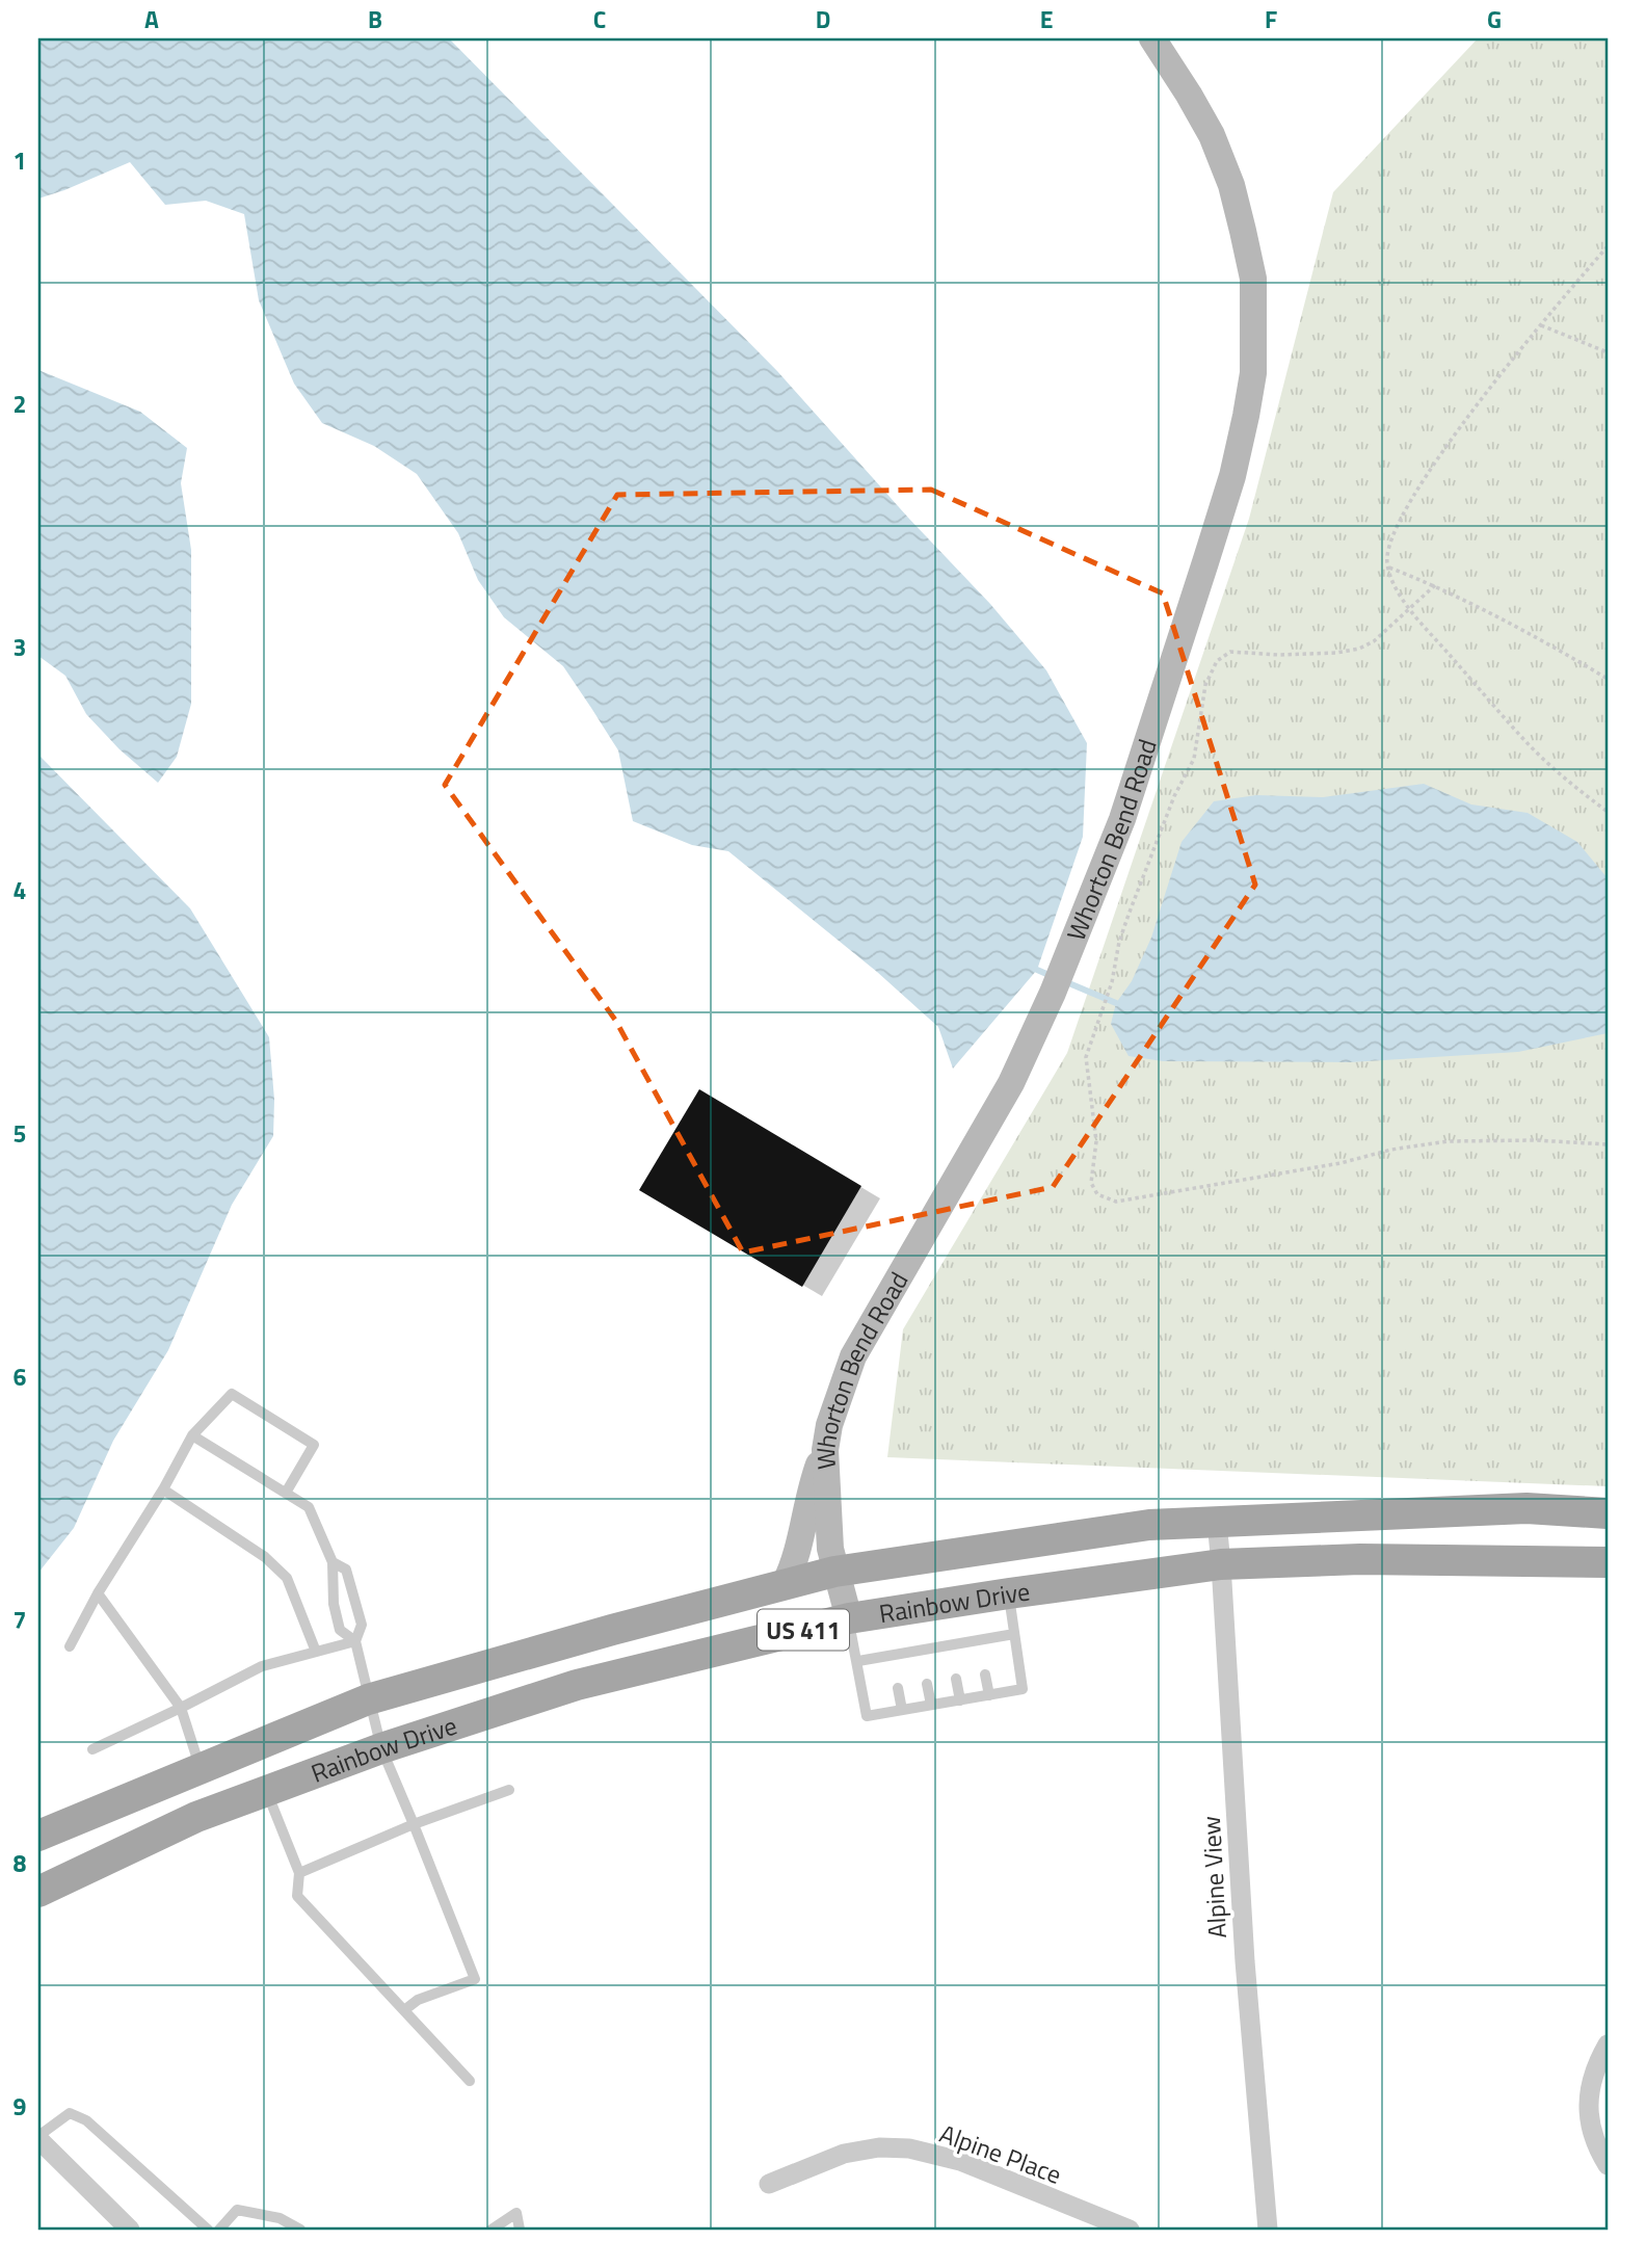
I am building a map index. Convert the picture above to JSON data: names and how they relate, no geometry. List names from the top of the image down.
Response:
{
  "streets": {
    "main road": ["Whorton Bend Road", "Rainbow Drive", "US 411"],
    "street": ["Alpine View", "Alpine Place"]
  },
  "crossings": [
    ["Whorton Bend Road", "Rainbow Drive"],
    ["Rainbow Drive", "Alpine View"]
  ],
  "grid": {
    "columns": [
      "A",
      "B",
      "C",
      "D",
      "E",
      "F",
      "G"
    ],
    "rows": [
      "1",
      "2",
      "3",
      "4",
      "5",
      "6",
      "7",
      "8",
      "9"
    ]
  }
}
